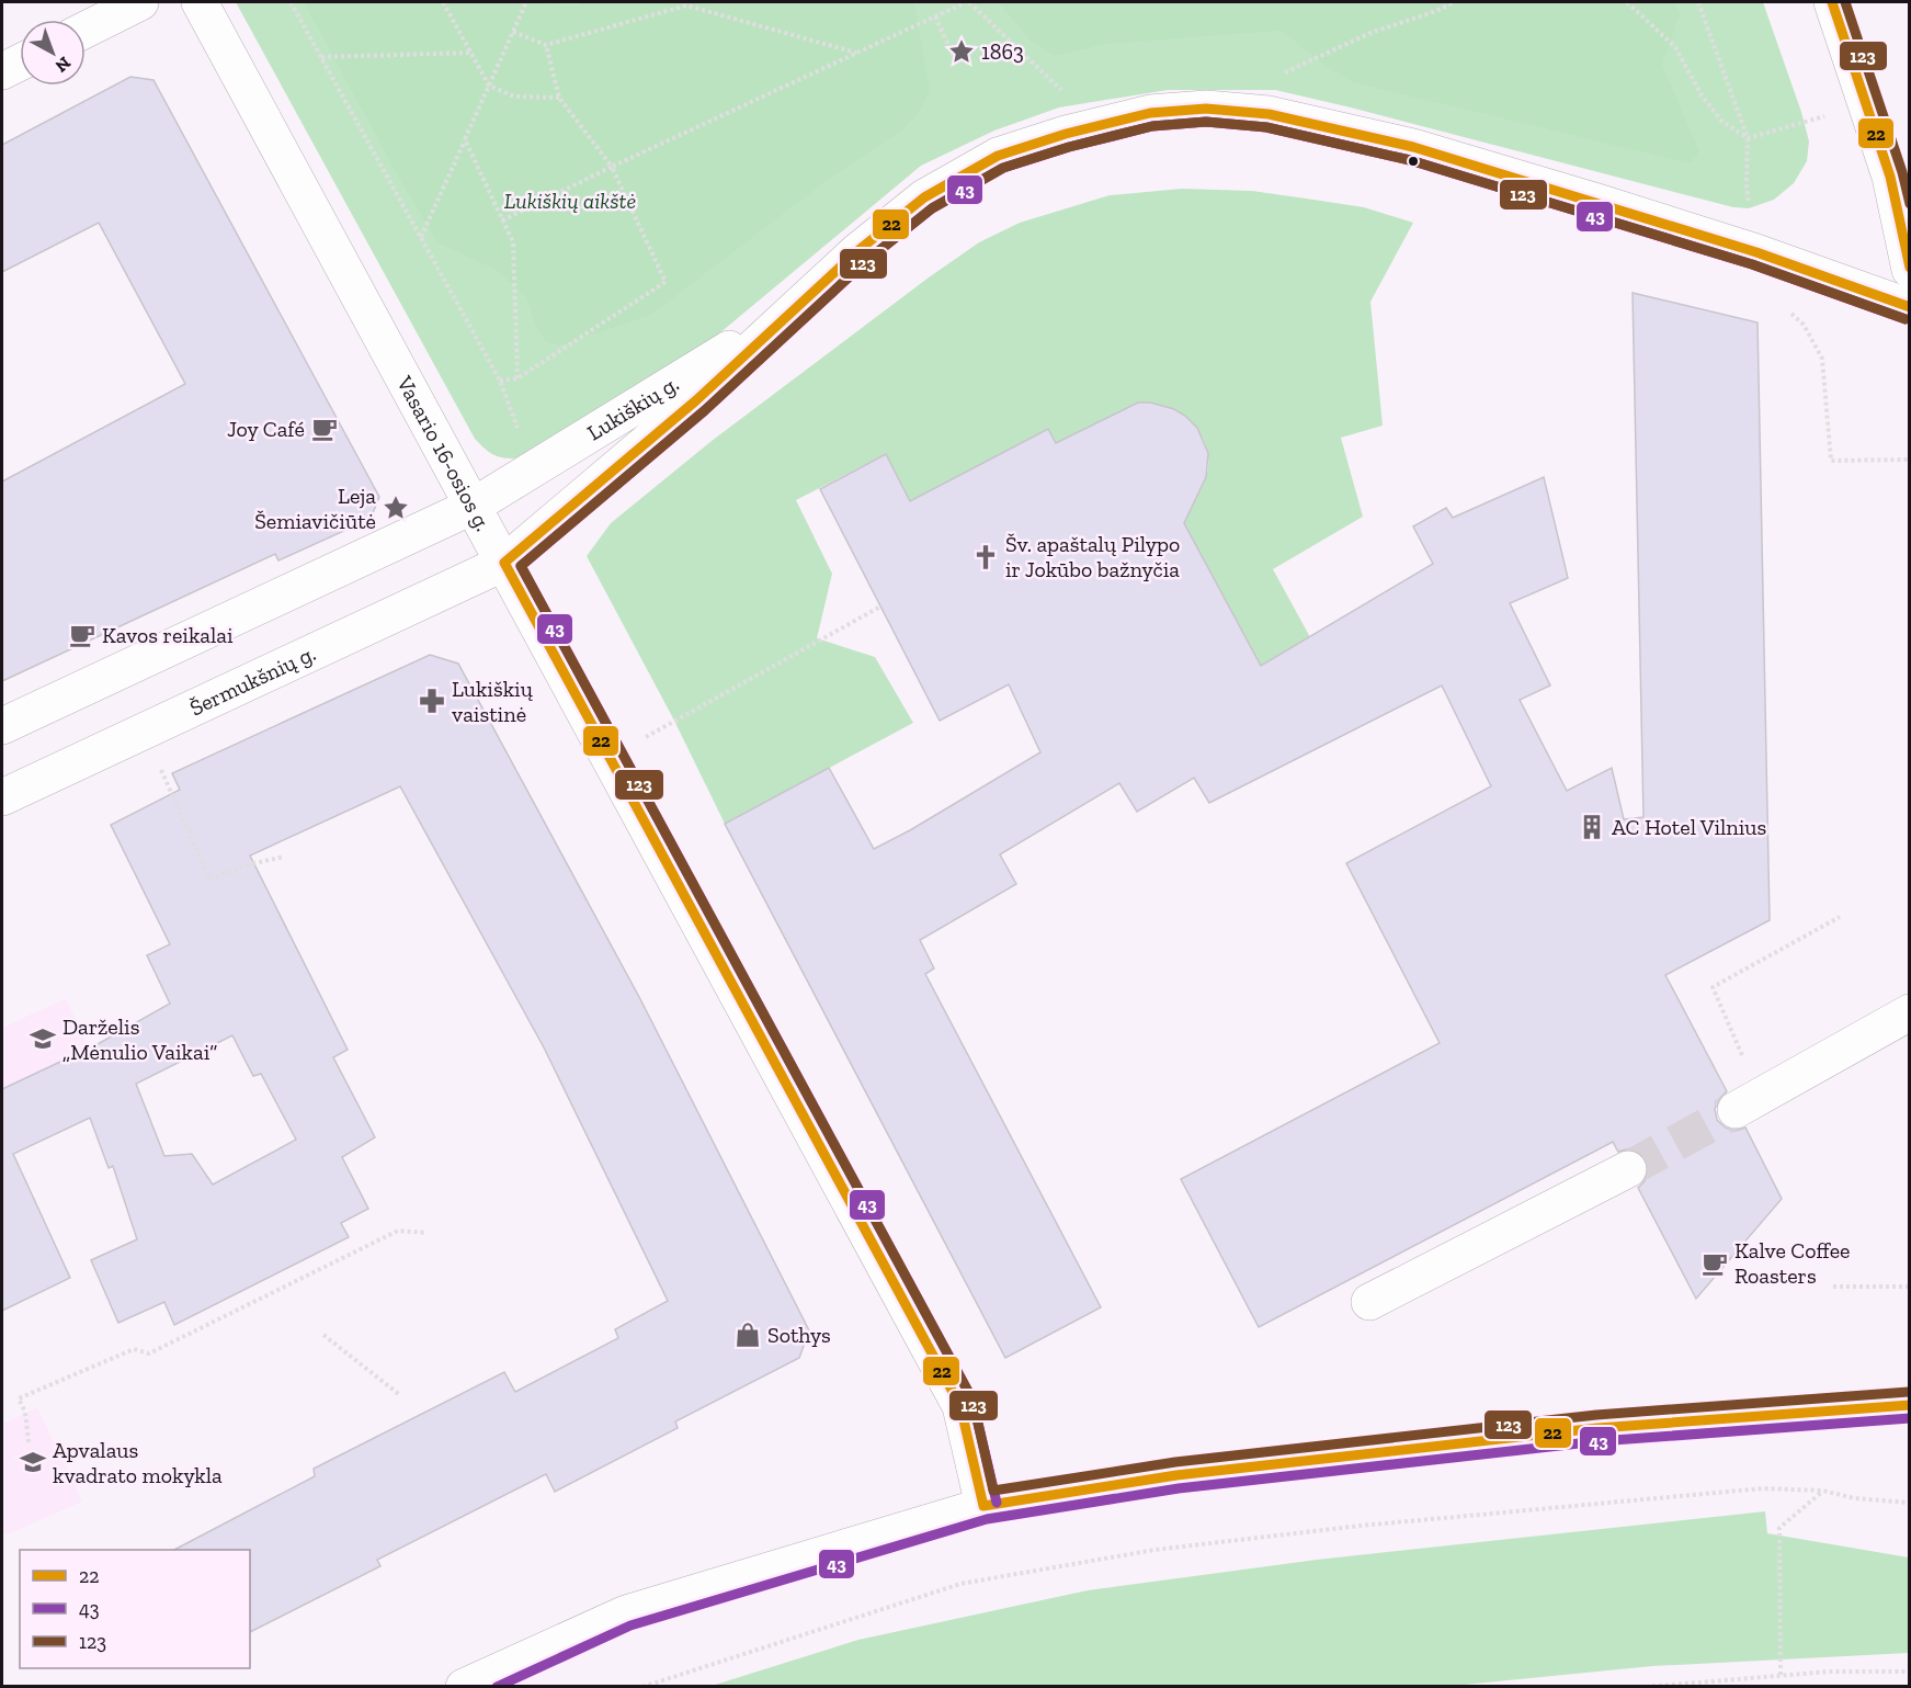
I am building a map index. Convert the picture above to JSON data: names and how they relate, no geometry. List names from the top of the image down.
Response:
{
  "streets": {
    "main road": ["Lukiškių g.", "Vasario 16-osios g.", "Šermukšnių g."]
  },
  "crossings": [
    ["Lukiškių g.", "Vasario 16-osios g."],
    ["Lukiškių g.", "Šermukšnių g."],
    ["Vasario 16-osios g.", "Šermukšnių g."]
  ],
  "parks": ["Lukiškių aikštė"],
  "places": {
    "place": ["1863", "Leja Šemiavičiūtė"],
    "cafe": ["Joy Café", "Kavos reikalai", "Kalve Coffee Roasters"],
    "church": ["Šv. apaštalų Pilypo ir Jokūbo bažnyčia"],
    "pharmacy": ["Lukiškių vaistinė"],
    "building": ["AC Hotel Vilnius"],
    "school or university": ["Darželis „Mėnulio Vaikai“", "Apvalaus kvadrato mokykla"],
    "shop": ["Sothys"]
  },
  "lines": ["transit line 22", "transit line 123", "transit line 43"],
  "legend": ["22", "43", "123"],
  "north": "bottom right"
}
